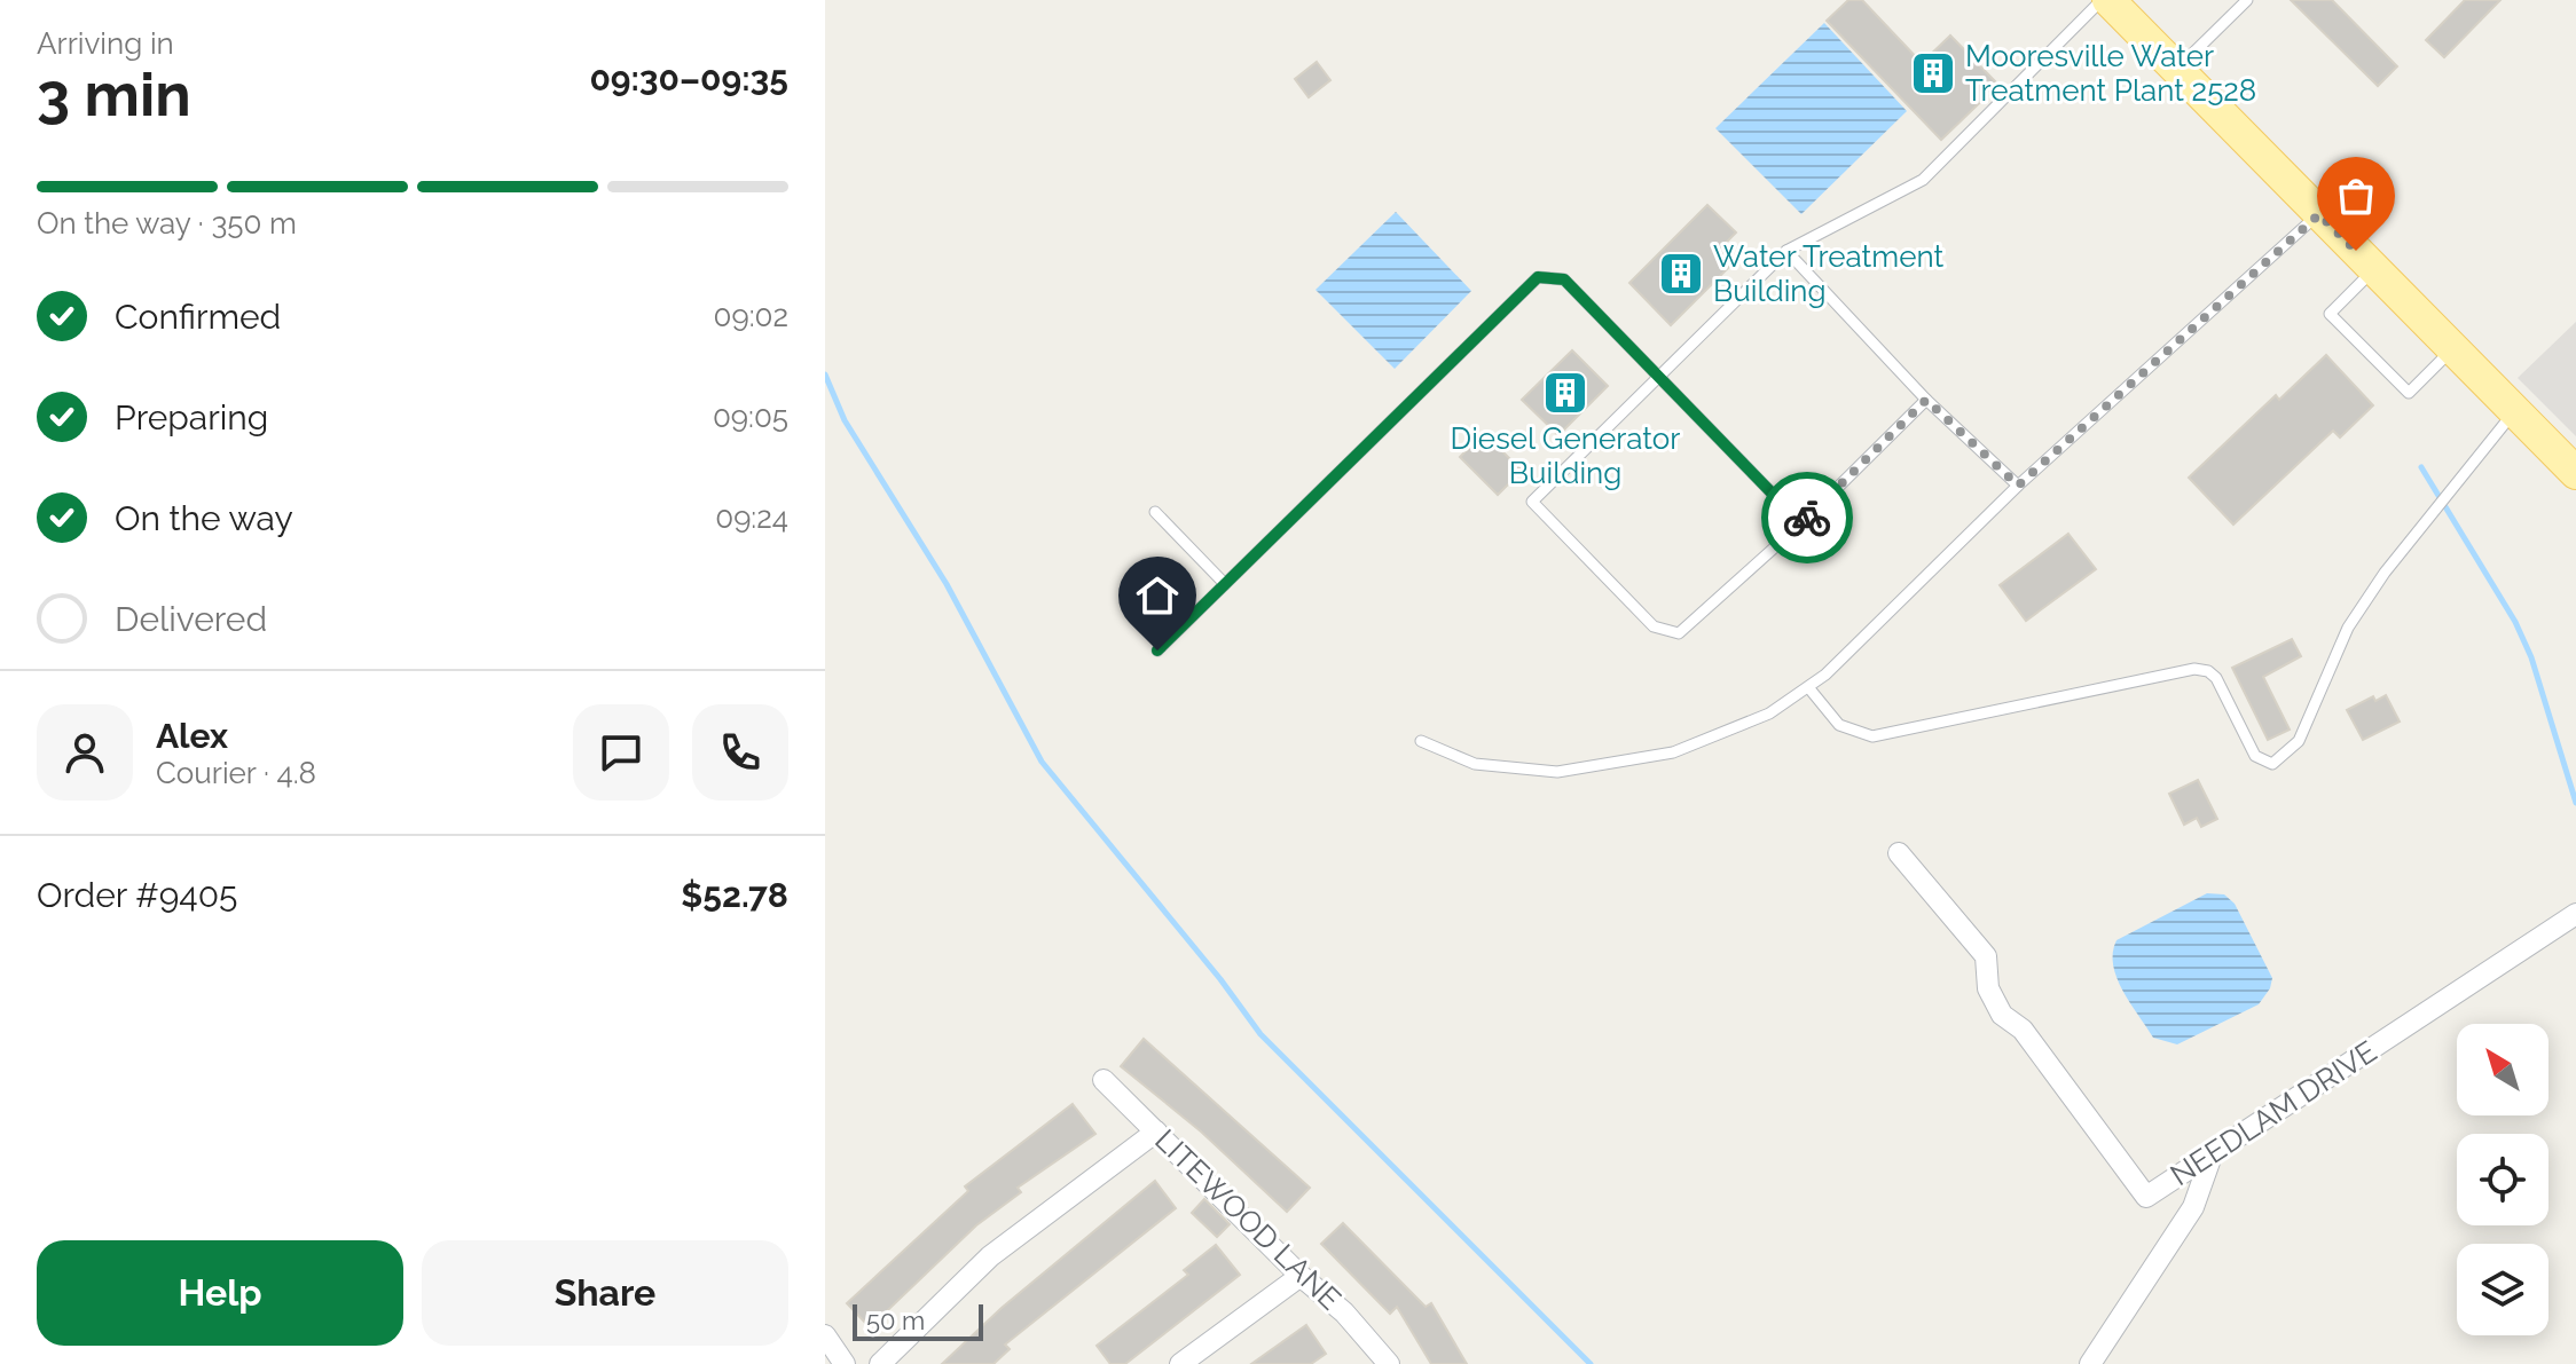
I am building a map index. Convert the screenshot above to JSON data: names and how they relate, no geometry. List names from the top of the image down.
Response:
{
  "streets": {
    "street": ["NEEDLAM DRIVE", "LITEWOOD LANE"]
  },
  "places": {
    "building": ["Mooresville Water Treatment Plant 2528", "Water Treatment Building", "Diesel Generator Building"]
  },
  "scale_bar": "50 m",
  "north": "top left",
  "page": {
    "heading": ["3 min", "Arriving in", "09:30–09:35"],
    "panel": [
      "Alex",
      "Courier · 4.8",
      "Order #9405",
      "$52.78"
    ],
    "bar": "On the way · 350 m",
    "list": [
      ["Confirmed", "09:02"],
      ["Preparing", "09:05"],
      ["On the way", "09:24"],
      "Delivered"
    ],
    "buttons": ["Help", "Share"],
    "scale": "50 m"
  }
}
